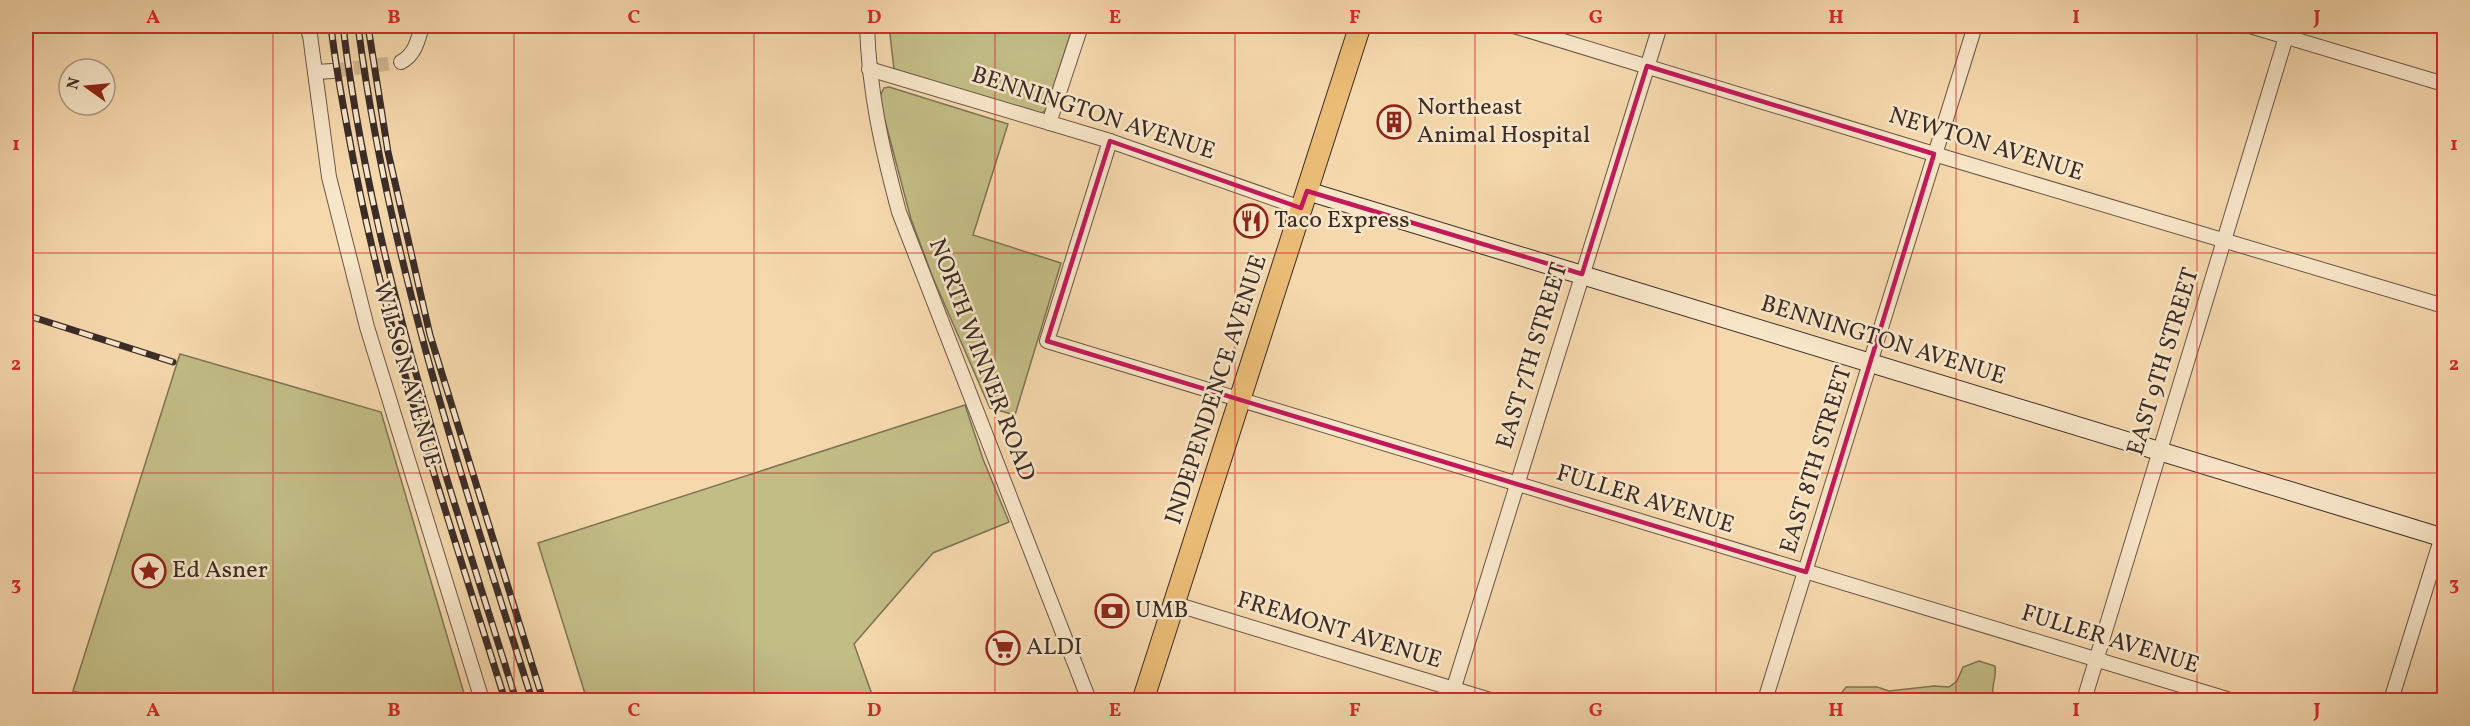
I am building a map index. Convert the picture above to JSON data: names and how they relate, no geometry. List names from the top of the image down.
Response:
{
  "streets": {
    "main road": ["INDEPENDENCE AVENUE"],
    "street": [
      "BENNINGTON AVENUE",
      "NEWTON AVENUE",
      "EAST 7TH STREET",
      "NORTH WINNER ROAD",
      "EAST 9TH STREET",
      "WILSON AVENUE",
      "EAST 8TH STREET",
      "FULLER AVENUE",
      "FREMONT AVENUE"
    ]
  },
  "crossings": [
    ["BENNINGTON AVENUE", "EAST 7TH STREET"],
    ["BENNINGTON AVENUE", "NORTH WINNER ROAD"],
    ["BENNINGTON AVENUE", "EAST 9TH STREET"],
    ["BENNINGTON AVENUE", "INDEPENDENCE AVENUE"],
    ["BENNINGTON AVENUE", "EAST 8TH STREET"],
    ["BENNINGTON AVENUE", "FULLER AVENUE"],
    ["NEWTON AVENUE", "EAST 7TH STREET"],
    ["NEWTON AVENUE", "EAST 9TH STREET"],
    ["NEWTON AVENUE", "EAST 8TH STREET"],
    ["EAST 7TH STREET", "FULLER AVENUE"],
    ["EAST 7TH STREET", "FREMONT AVENUE"],
    ["EAST 9TH STREET", "FULLER AVENUE"],
    ["INDEPENDENCE AVENUE", "FULLER AVENUE"],
    ["INDEPENDENCE AVENUE", "FREMONT AVENUE"],
    ["EAST 8TH STREET", "FULLER AVENUE"]
  ],
  "places": {
    "building": ["Northeast Animal Hospital"],
    "restaurant": ["Taco Express"],
    "place": ["Ed Asner"],
    "bank": ["UMB"],
    "supermarket": ["ALDI"]
  },
  "north": "left",
  "grid": {
    "columns": [
      "A",
      "B",
      "C",
      "D",
      "E",
      "F",
      "G",
      "H",
      "I",
      "J"
    ],
    "rows": ["1", "2", "3"]
  }
}
